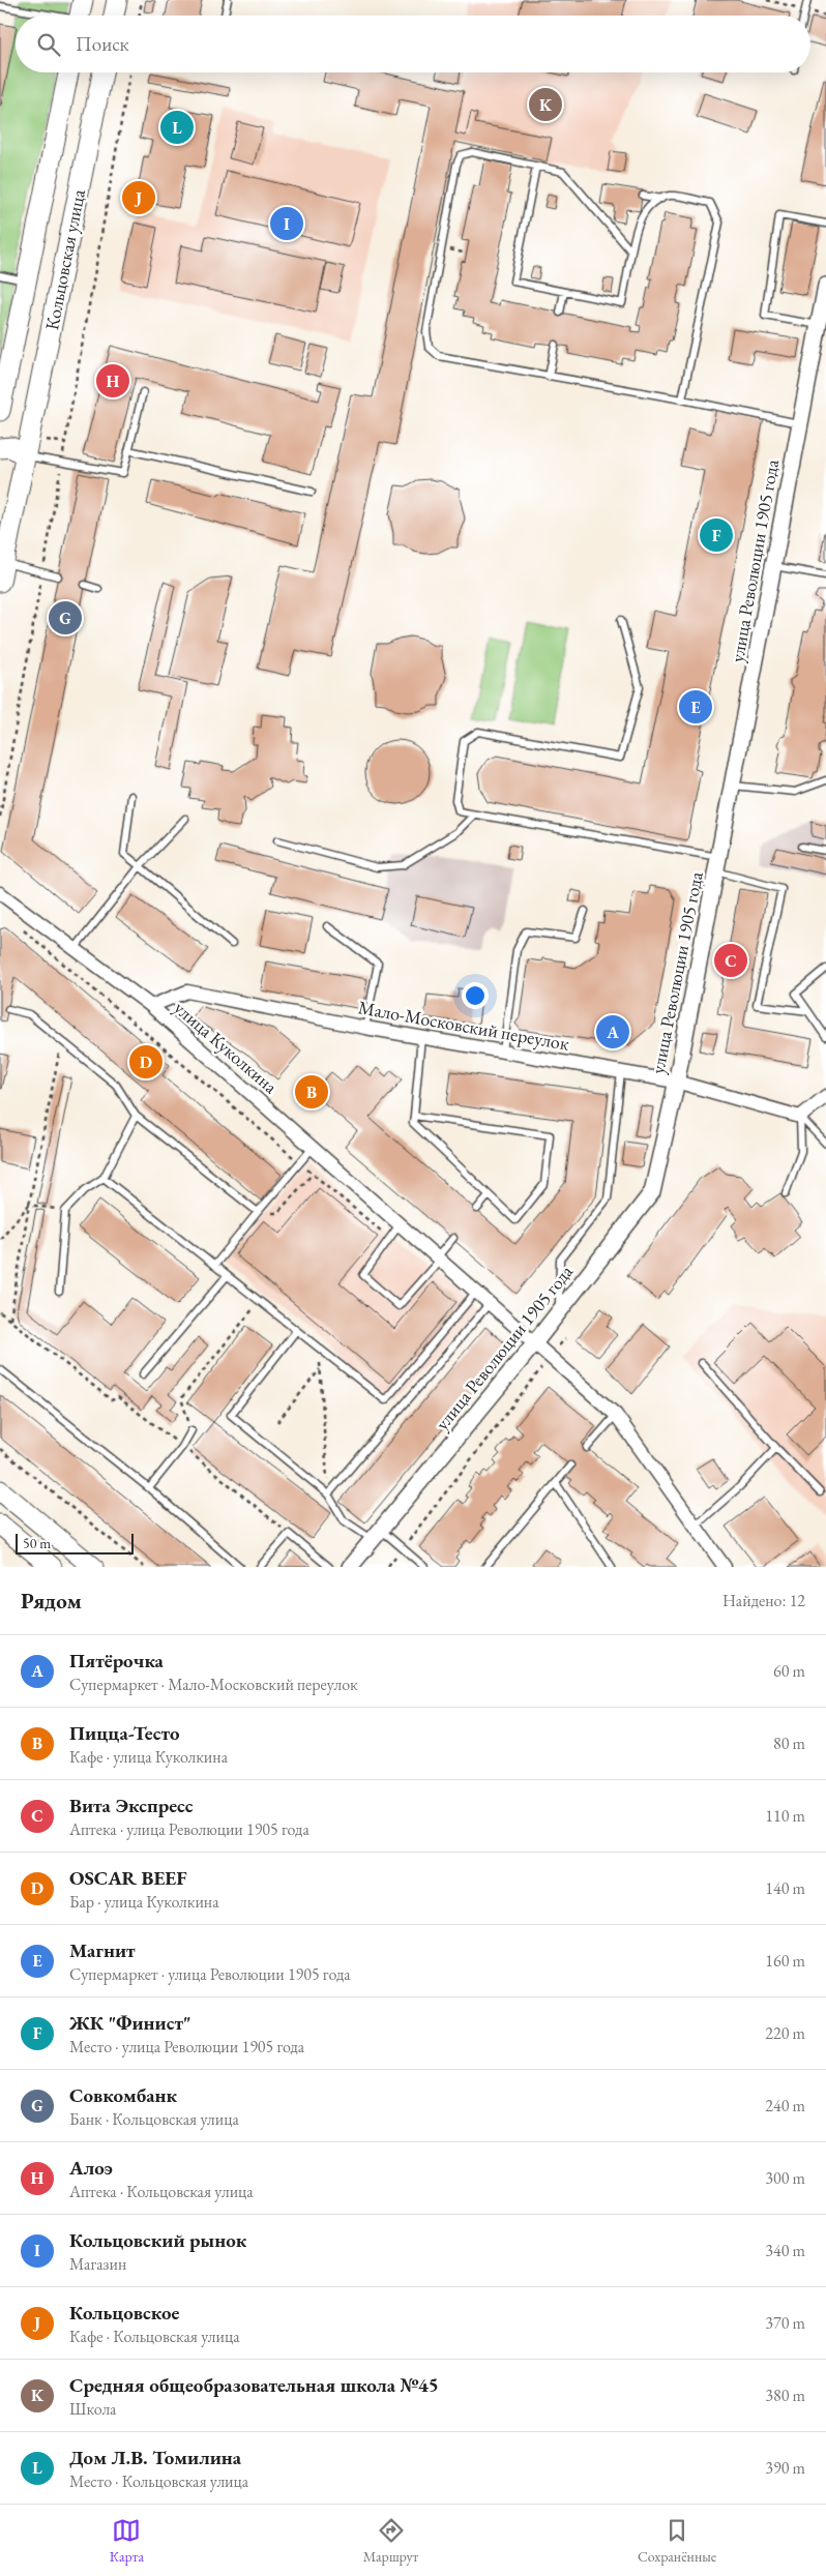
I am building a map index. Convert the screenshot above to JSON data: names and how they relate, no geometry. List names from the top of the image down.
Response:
{
  "streets": {
    "main road": ["Кольцовская улица"],
    "street": ["улица Революции 1905 года", "Мало-Московский переулок", "улица Куколкина"]
  },
  "crossings": [
    ["улица Революции 1905 года", "Мало-Московский переулок"],
    ["улица Революции 1905 года", "улица Куколкина"],
    ["Мало-Московский переулок", "улица Куколкина"]
  ],
  "scale_bar": "50 m",
  "page": {
    "search": "Поиск",
    "pins": [
      "K",
      "L",
      "J",
      "I",
      "H",
      "F",
      "G",
      "E",
      "C",
      "A",
      "D",
      "B"
    ],
    "scale": "50 m",
    "heading": ["Рядом", "Найдено: 12"],
    "list": [
      {
        "mark": "A",
        "name": "Пятёрочка",
        "note": "Супермаркет · Мало-Московский переулок",
        "value": "60 m"
      },
      {
        "mark": "B",
        "name": "Пицца-Тесто",
        "note": "Кафе · улица Куколкина",
        "value": "80 m"
      },
      {
        "mark": "C",
        "name": "Вита Экспресс",
        "note": "Аптека · улица Революции 1905 года",
        "value": "110 m"
      },
      {
        "mark": "D",
        "name": "OSCAR BEEF",
        "note": "Бар · улица Куколкина",
        "value": "140 m"
      },
      {
        "mark": "E",
        "name": "Магнит",
        "note": "Супермаркет · улица Революции 1905 года",
        "value": "160 m"
      },
      {
        "mark": "F",
        "name": "ЖК \"Финист\"",
        "note": "Место · улица Революции 1905 года",
        "value": "220 m"
      },
      {
        "mark": "G",
        "name": "Совкомбанк",
        "note": "Банк · Кольцовская улица",
        "value": "240 m"
      },
      {
        "mark": "H",
        "name": "Алоэ",
        "note": "Аптека · Кольцовская улица",
        "value": "300 m"
      },
      {
        "mark": "I",
        "name": "Кольцовский рынок",
        "note": "Магазин",
        "value": "340 m"
      },
      {
        "mark": "J",
        "name": "Кольцовское",
        "note": "Кафе · Кольцовская улица",
        "value": "370 m"
      },
      {
        "mark": "K",
        "name": "Средняя общеобразовательная школа №45",
        "note": "Школа",
        "value": "380 m"
      },
      {
        "mark": "L",
        "name": "Дом Л.В. Томилина",
        "note": "Место · Кольцовская улица",
        "value": "390 m"
      }
    ],
    "nav": ["Карта", "Маршрут", "Сохранённые"]
  }
}
